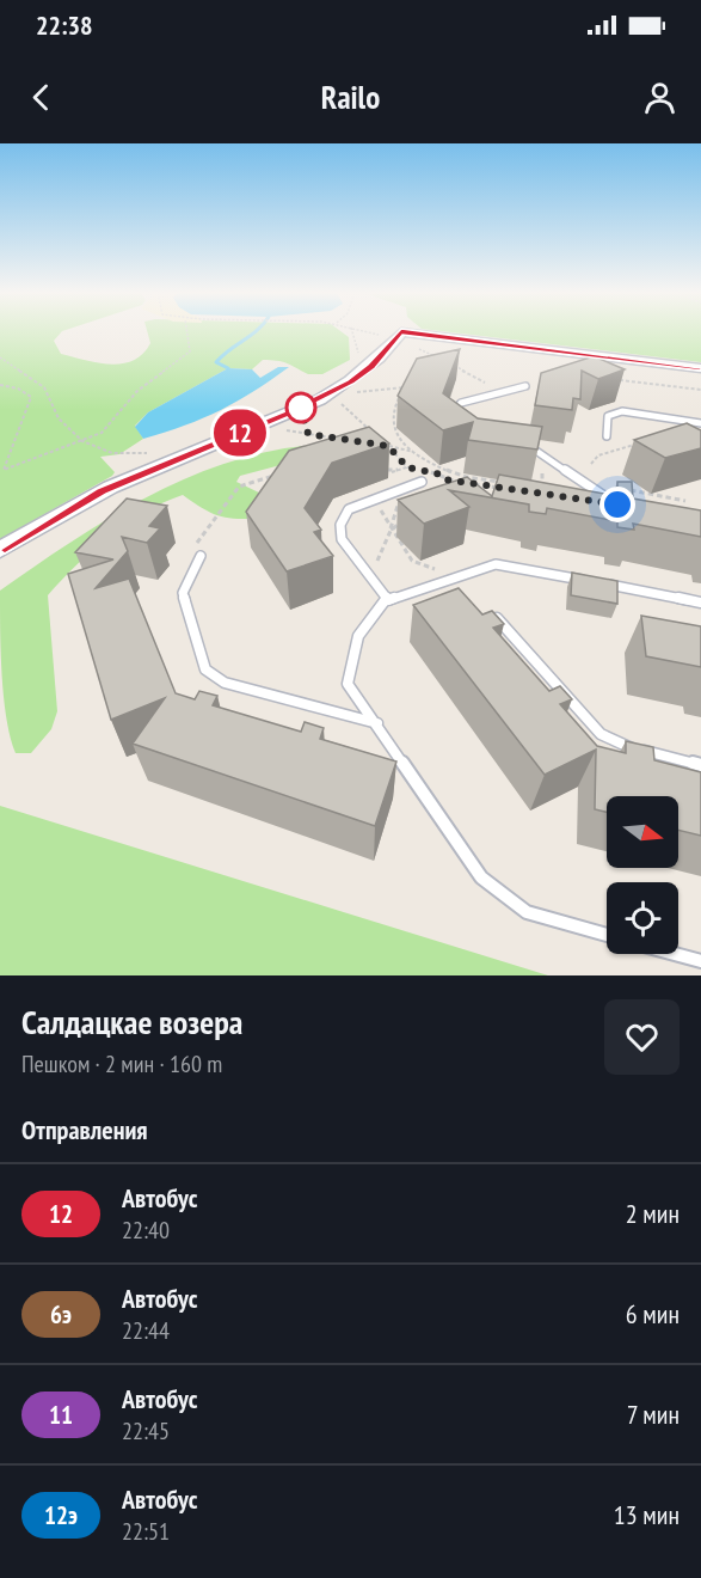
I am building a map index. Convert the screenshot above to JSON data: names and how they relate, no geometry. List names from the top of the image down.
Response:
{
  "lines": ["bus line 12"],
  "north": "right",
  "page": {
    "status": "22:38",
    "header": "Railo",
    "on_map": "12",
    "heading": [
      ["Салдацкае возера", "Пешком · 2 мин · 160 m"],
      "Отправления"
    ],
    "list": [
      {
        "mark": "12",
        "name": "Автобус",
        "note": "22:40",
        "value": "2 мин"
      },
      {
        "mark": "6э",
        "name": "Автобус",
        "note": "22:44",
        "value": "6 мин"
      },
      {
        "mark": "11",
        "name": "Автобус",
        "note": "22:45",
        "value": "7 мин"
      },
      {
        "mark": "12э",
        "name": "Автобус",
        "note": "22:51",
        "value": "13 мин"
      }
    ]
  }
}
